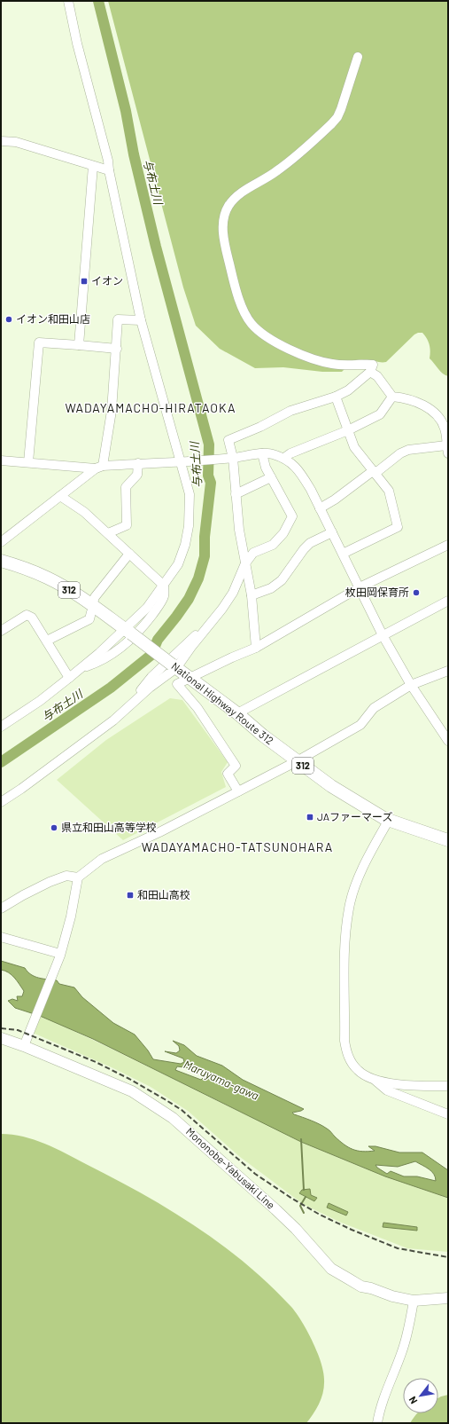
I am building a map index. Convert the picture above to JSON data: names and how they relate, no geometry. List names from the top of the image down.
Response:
{
  "streets": {
    "highway": ["312", "National Highway Route 312"],
    "main road": ["Mononobe-Yabusaki Line"]
  },
  "districts": ["WADAYAMACHO-HIRATAOKA", "WADAYAMACHO-TATSUNOHARA"],
  "water": ["与布土川", "Maruyama-gawa"],
  "places": {
    "transit": ["イオン", "JAファーマーズ", "和田山高校"],
    "other": ["イオン和田山店", "枚田岡保育所", "県立和田山高等学校"]
  },
  "north": "bottom left"
}
